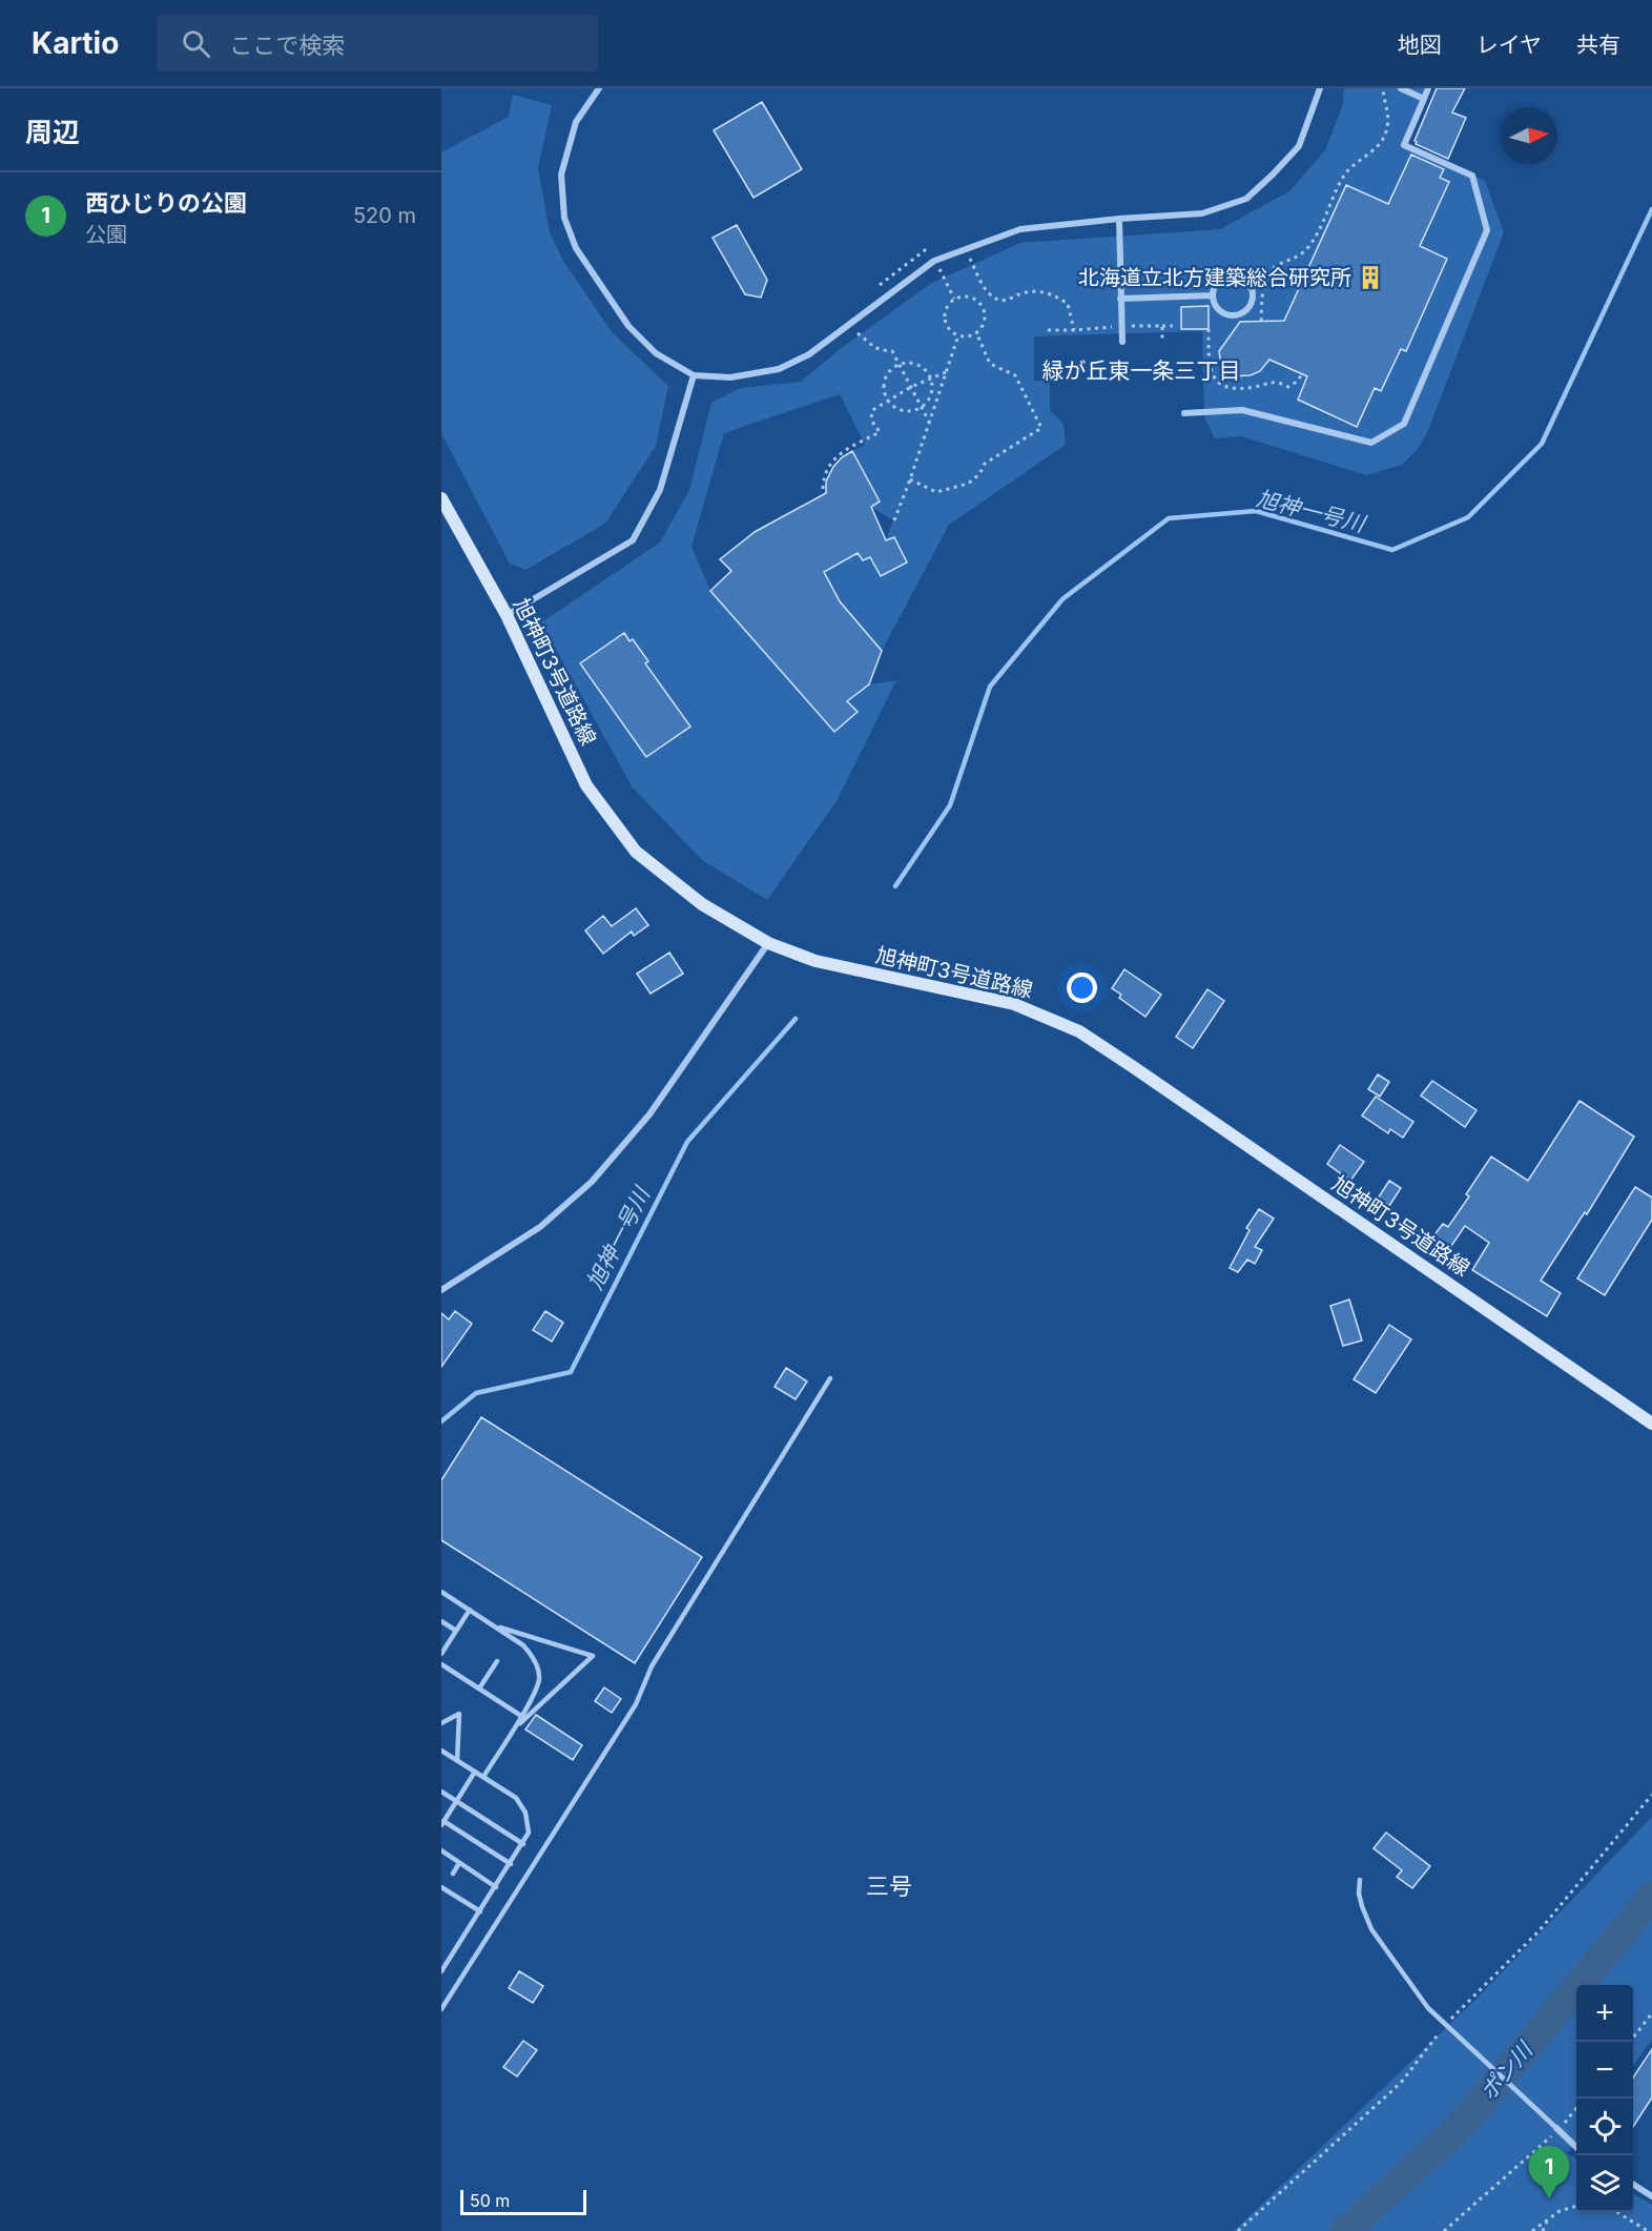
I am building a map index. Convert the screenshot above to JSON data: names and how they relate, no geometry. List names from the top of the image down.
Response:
{
  "streets": {
    "street": ["旭神町3号道路線"]
  },
  "districts": ["緑が丘東一条三丁目", "三号"],
  "water": ["旭神一号川", "ポン川"],
  "places": {
    "building": ["北海道立北方建築総合研究所"]
  },
  "scale_bar": "50 m",
  "north": "right",
  "page": {
    "header": "Kartio",
    "search": "ここで検索",
    "nav": ["地図", "レイヤ", "共有"],
    "heading": "周辺",
    "list": [
      {
        "mark": "1",
        "name": "西ひじりの公園",
        "note": "公園",
        "value": "520 m"
      }
    ],
    "map_buttons": ["+", "−"],
    "pins": "1",
    "scale": "50 m"
  }
}
